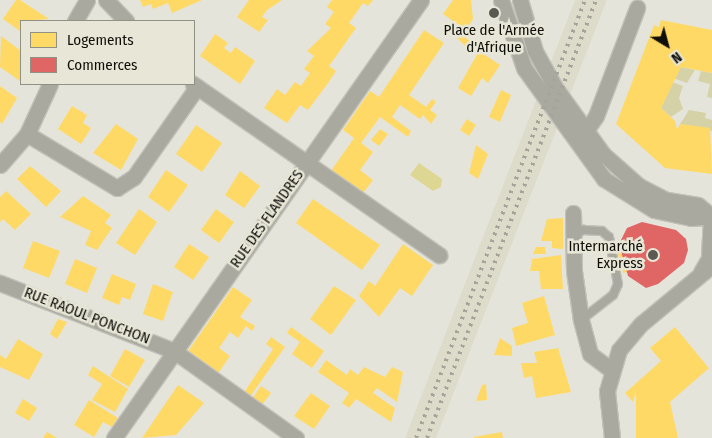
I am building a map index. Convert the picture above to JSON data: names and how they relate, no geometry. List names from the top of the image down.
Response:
{
  "streets": {
    "street": ["RUE DES FLANDRES", "RUE RAOUL PONCHON"]
  },
  "crossings": [
    ["RUE DES FLANDRES", "RUE RAOUL PONCHON"]
  ],
  "places": ["Place de l'Armée d'Afrique", "Intermarché Express"],
  "legend": ["Logements", "Commerces"],
  "north": "bottom right"
}
